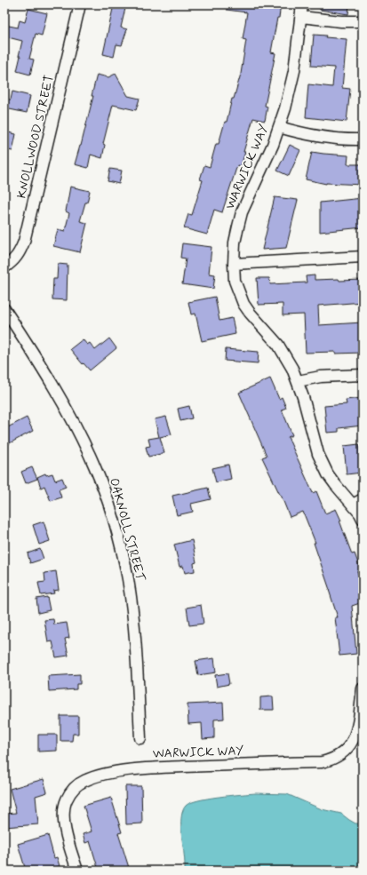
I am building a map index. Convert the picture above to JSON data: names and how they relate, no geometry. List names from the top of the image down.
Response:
{
  "streets": {
    "street": ["KNOLLWOOD STREET", "WARWICK WAY", "OAKNOLL STREET"]
  }
}
